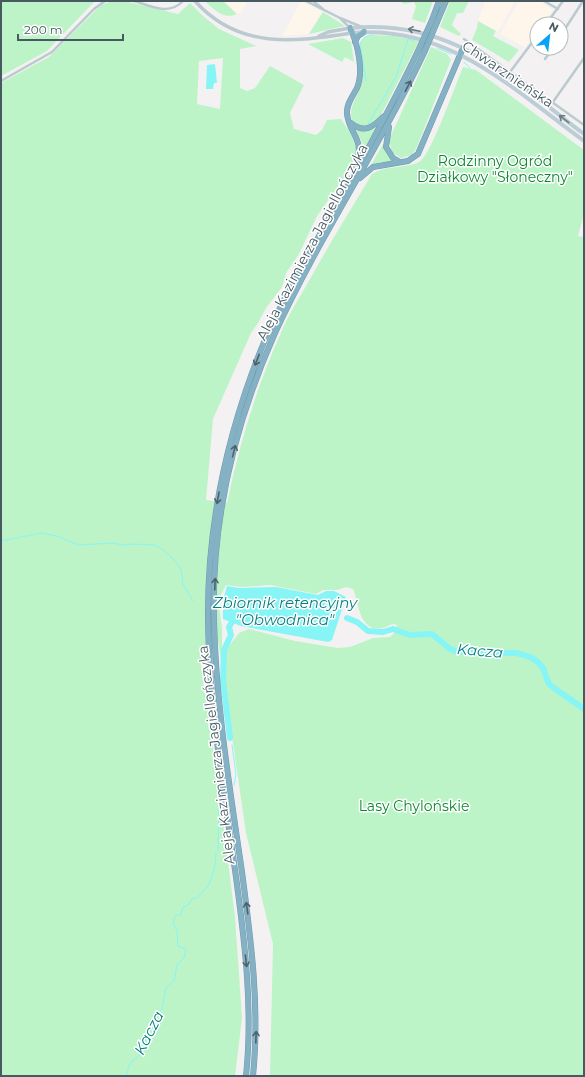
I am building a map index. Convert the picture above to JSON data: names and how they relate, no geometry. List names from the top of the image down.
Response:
{
  "streets": {
    "highway": ["Aleja Kazimierza Jagiellończyka"],
    "main road": ["Chwarznieńska"]
  },
  "water": ["Zbiornik retencyjny \"Obwodnica\"", "Kacza"],
  "parks": ["Rodzinny Ogród Działkowy \"Słoneczny\"", "Lasy Chylońskie"],
  "scale_bar": "200 m",
  "north": "top right"
}
